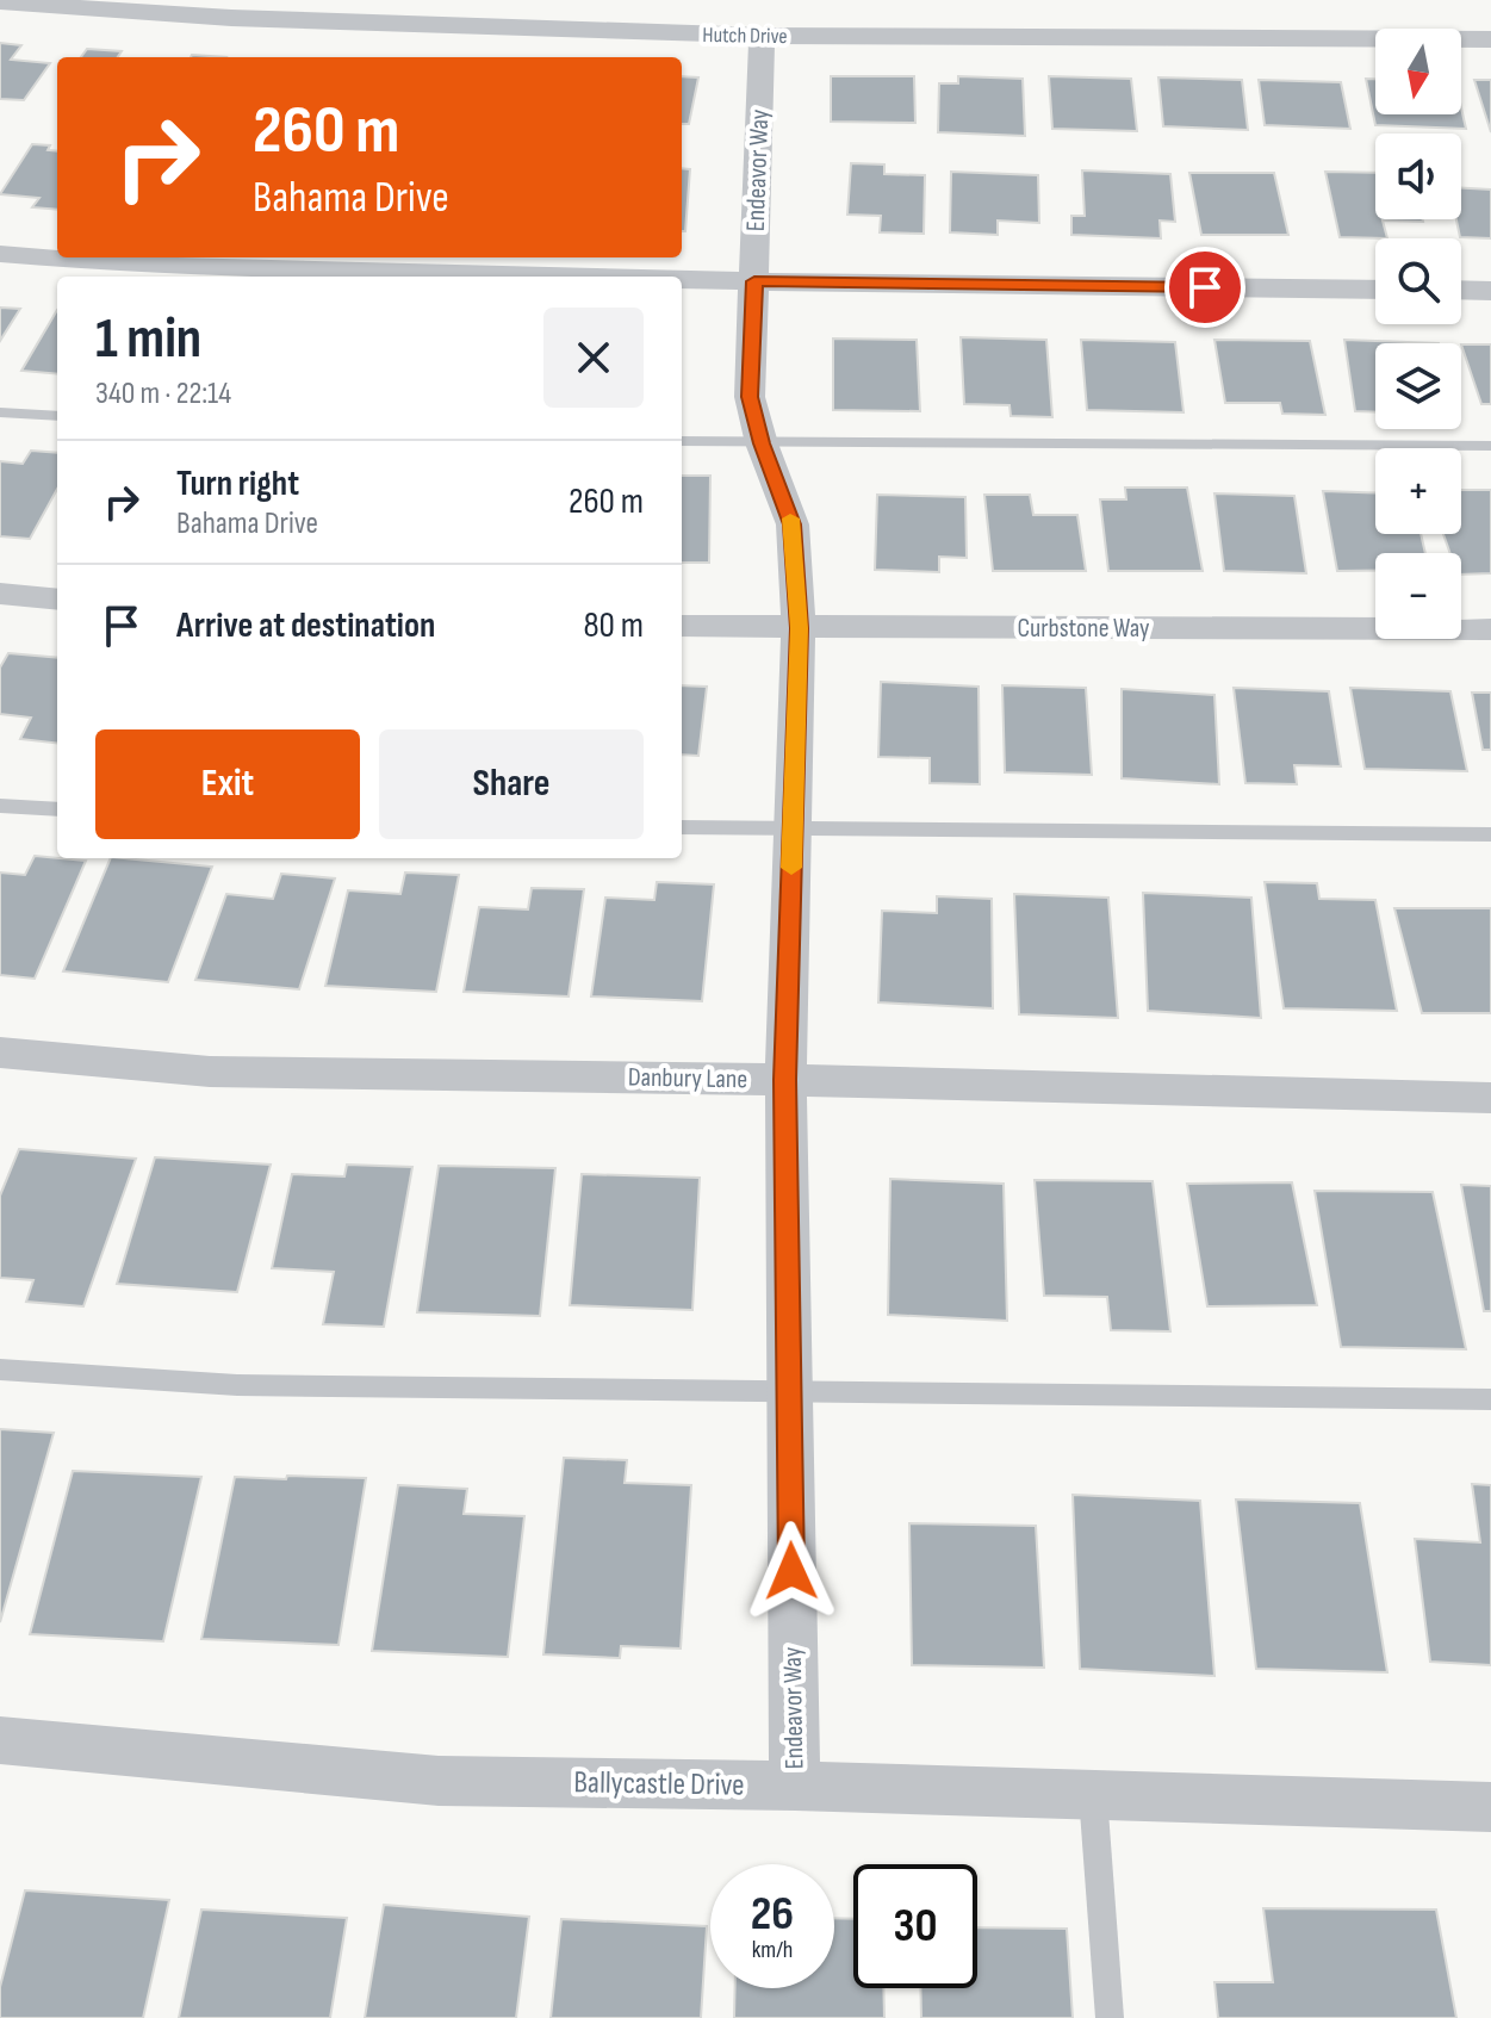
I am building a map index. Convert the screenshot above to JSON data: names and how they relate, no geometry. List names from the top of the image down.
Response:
{
  "streets": {
    "street": [
      "Hutch Drive",
      "Endeavor Way",
      "Curbstone Way",
      "Danbury Lane",
      "Ballycastle Drive"
    ]
  },
  "crossings": [
    ["Hutch Drive", "Endeavor Way"],
    ["Endeavor Way", "Curbstone Way"],
    ["Endeavor Way", "Danbury Lane"],
    ["Endeavor Way", "Ballycastle Drive"]
  ],
  "north": "bottom",
  "page": {
    "map_buttons": ["+", "−"],
    "turn": ["260 m", "Bahama Drive"],
    "heading": ["1 min", "340 m · 22:14"],
    "list": [
      {
        "name": "Turn right",
        "note": "Bahama Drive",
        "value": "260 m"
      },
      {
        "name": "Arrive at destination",
        "value": "80 m"
      }
    ],
    "buttons": ["Exit", "Share"],
    "speed": "26 km/h",
    "limit": "30"
  }
}
